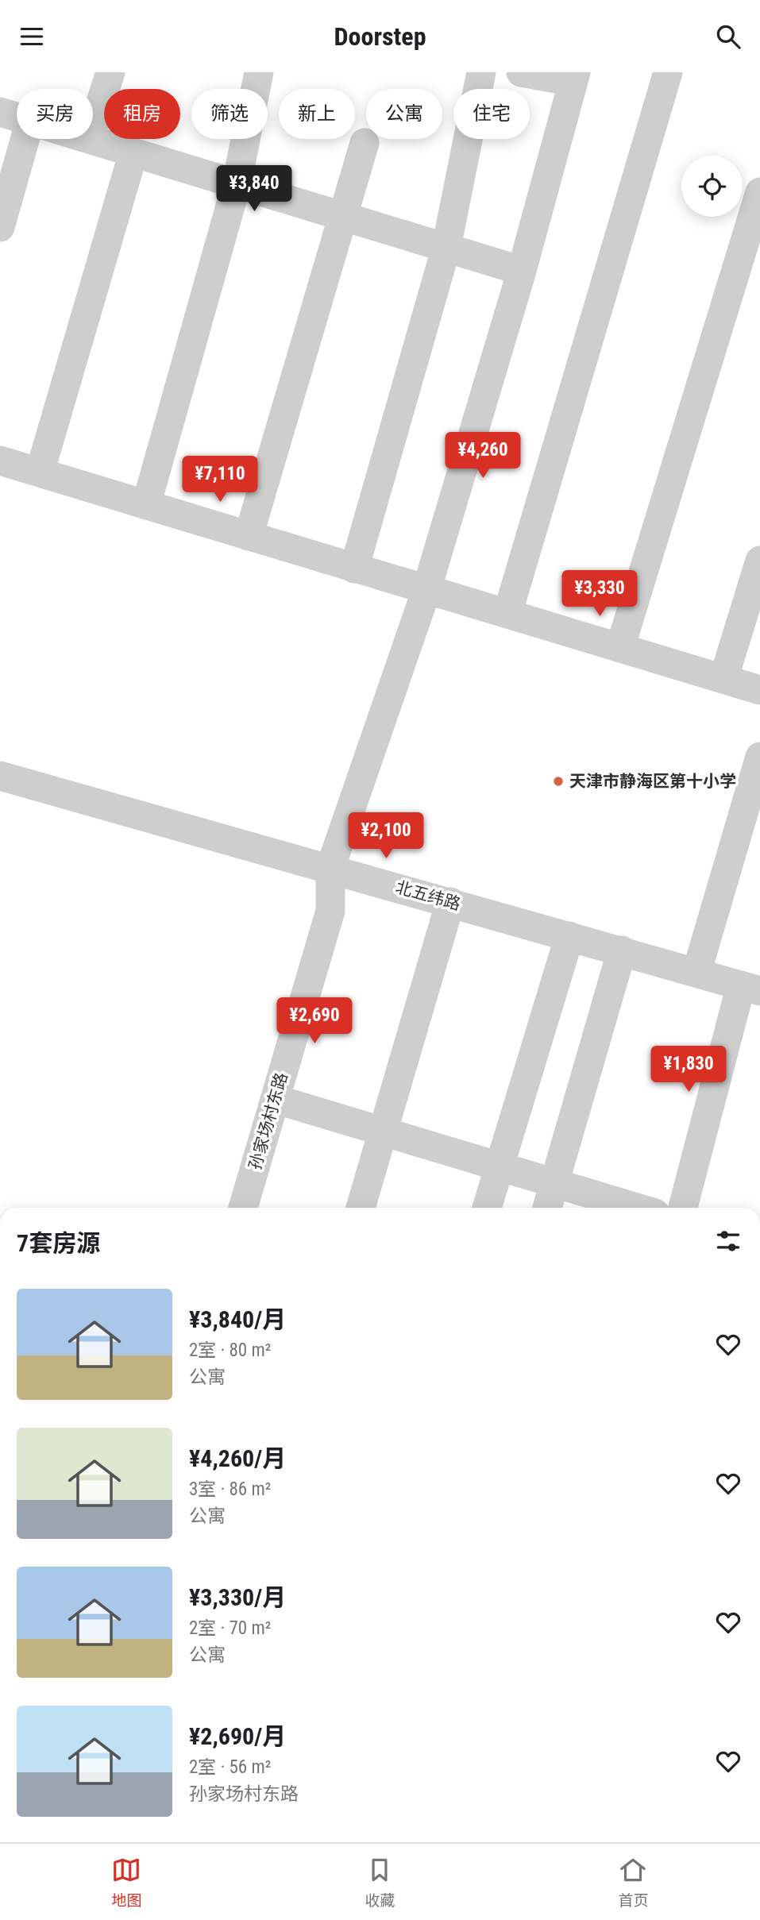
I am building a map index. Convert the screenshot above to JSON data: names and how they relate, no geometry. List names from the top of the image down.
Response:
{
  "streets": {
    "street": ["北五纬路", "孙家场村东路"]
  },
  "crossings": [
    ["北五纬路", "孙家场村东路"]
  ],
  "places": ["天津市静海区第十小学"],
  "page": {
    "header": "Doorstep",
    "chip": [
      "买房",
      "租房",
      "筛选",
      "新上",
      "公寓",
      "住宅"
    ],
    "price": [
      "¥3,840",
      "¥4,260",
      "¥7,110",
      "¥3,330",
      "¥2,100",
      "¥2,690",
      "¥1,830"
    ],
    "heading": "7套房源",
    "list": [
      {
        "name": "¥3,840/月",
        "note": "2室 · 80 m² · 公寓"
      },
      {
        "name": "¥4,260/月",
        "note": "3室 · 86 m² · 公寓"
      },
      {
        "name": "¥3,330/月",
        "note": "2室 · 70 m² · 公寓"
      },
      {
        "name": "¥2,690/月",
        "note": "2室 · 56 m² · 孙家场村东路"
      }
    ],
    "tabs": ["地图", "收藏", "首页"]
  }
}
